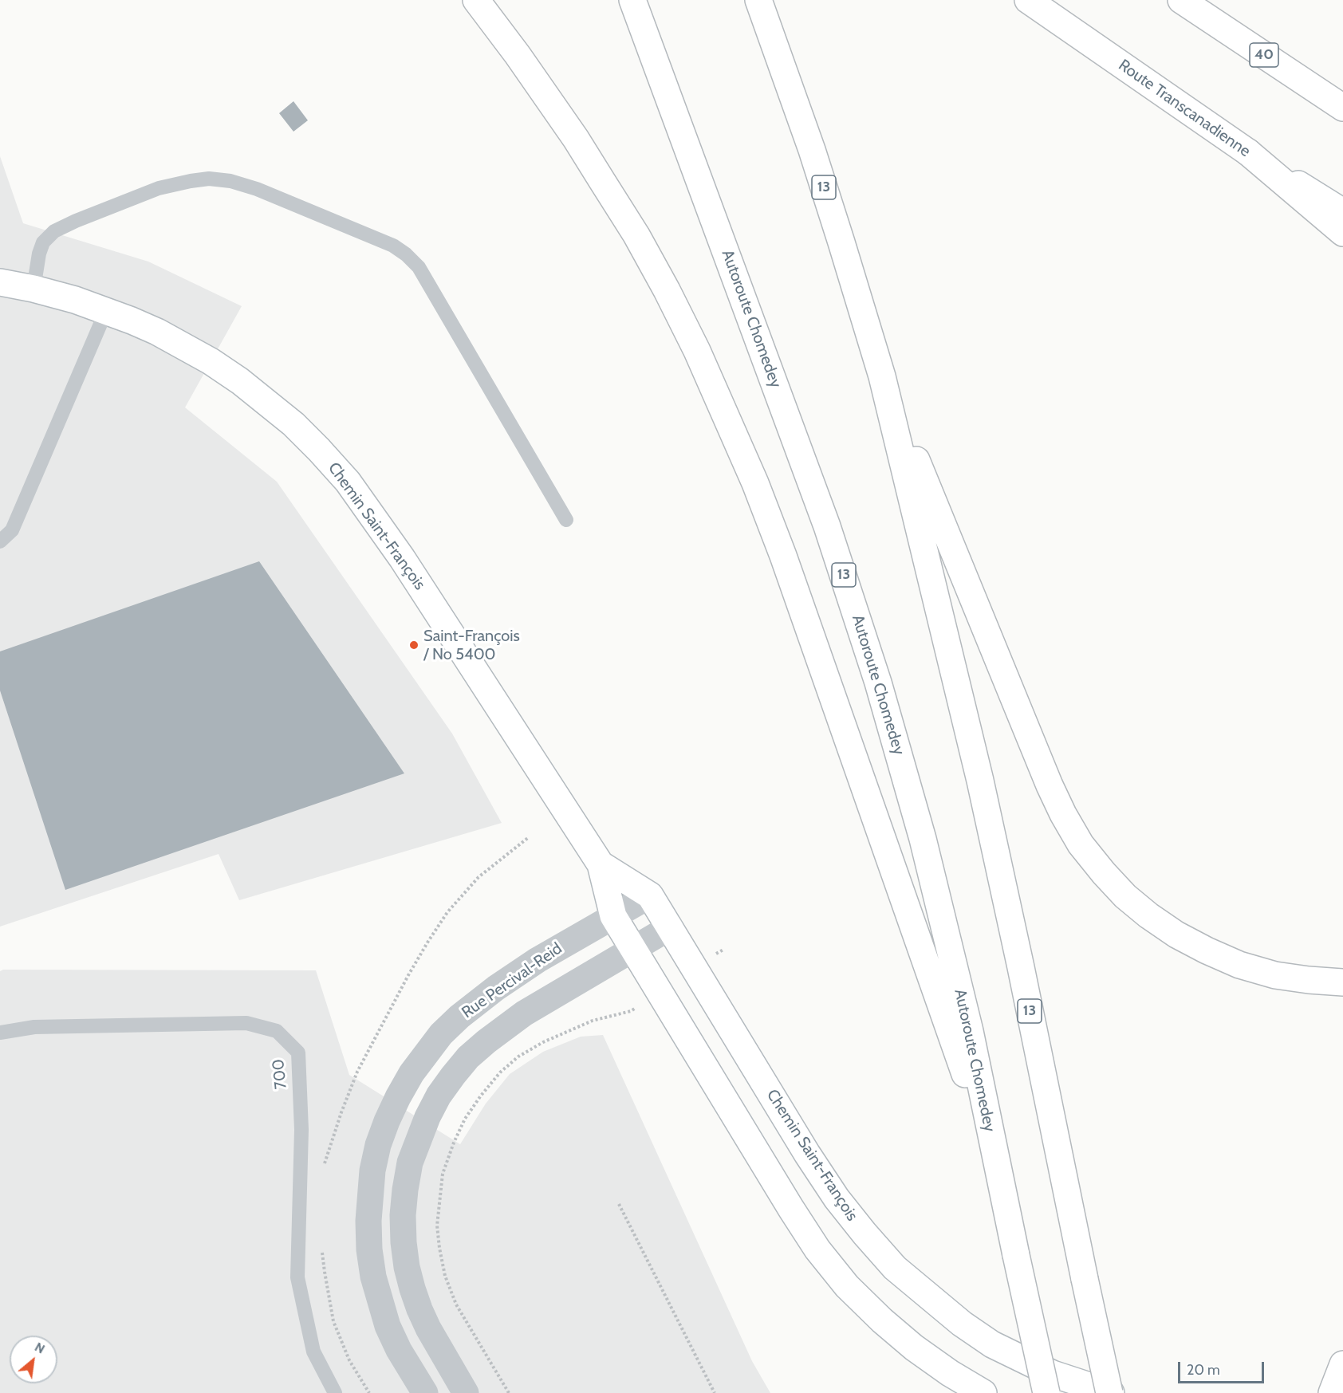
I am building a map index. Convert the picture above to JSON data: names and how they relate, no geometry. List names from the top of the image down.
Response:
{
  "streets": {
    "main road": [
      "40",
      "Route Transcanadienne",
      "13",
      "Autoroute Chomedey",
      "Chemin Saint-François"
    ],
    "street": ["Rue Percival-Reid"],
    "lane": ["700"]
  },
  "crossings": [
    ["13", "Chemin Saint-François"],
    ["Chemin Saint-François", "Rue Percival-Reid"]
  ],
  "places": ["Saint-François / No 5400"],
  "scale_bar": "20 m",
  "north": "top right"
}
